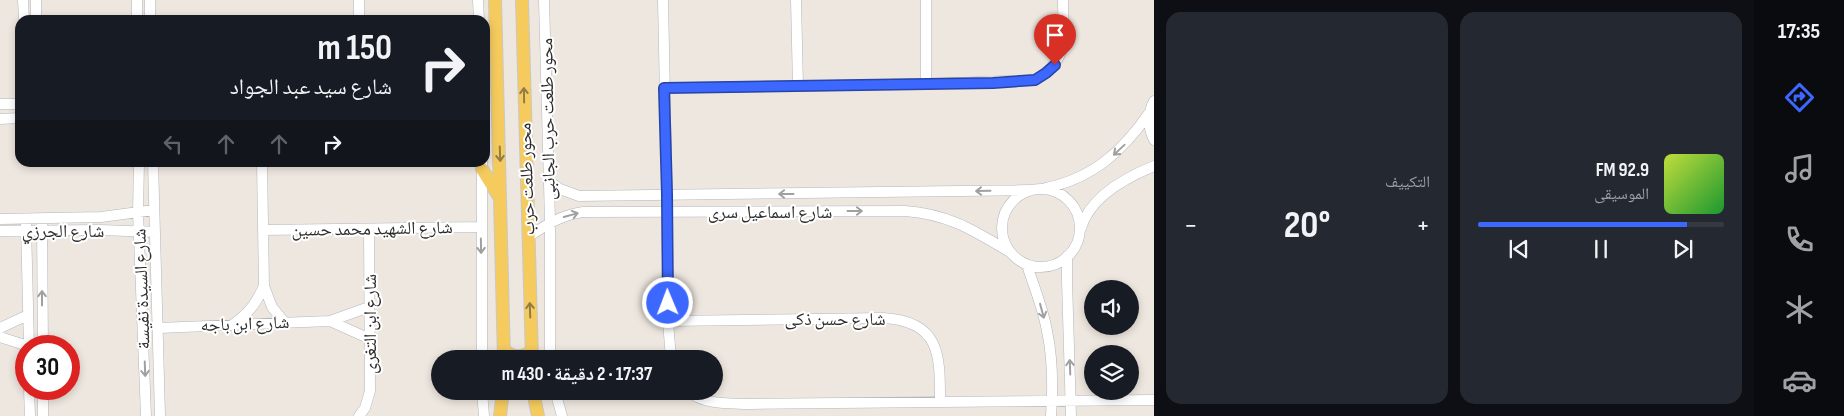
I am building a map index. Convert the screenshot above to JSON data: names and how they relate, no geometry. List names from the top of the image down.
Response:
{
  "streets": {
    "main road": ["محور طلعت حرب"],
    "street": [
      "محور طلعت حرب الجانبى",
      "شارع اسماعيل سرى",
      "شارع الشهيد محمد حسين",
      "شارع الجرزي",
      "شارع السيدة نفيسة",
      "شارع حسن ذكى",
      "شارع ابن باجه",
      "شارع ابن التغرى"
    ]
  },
  "crossings": [
    ["محور طلعت حرب الجانبى", "شارع اسماعيل سرى"],
    ["محور طلعت حرب", "شارع اسماعيل سرى"],
    ["شارع الشهيد محمد حسين", "شارع ابن التغرى"],
    ["شارع الجرزي", "شارع السيدة نفيسة"],
    ["شارع السيدة نفيسة", "شارع ابن باجه"],
    ["شارع ابن باجه", "شارع ابن التغرى"]
  ],
  "page": {
    "tabs": "17:35",
    "tile": "التكييف",
    "turn": ["150 m", "شارع سيد عبد الجواد"],
    "song": ["92.9 FM", "الموسيقى"],
    "heat": ["−", "20°", "+"],
    "limit": "30",
    "trip": "17:37 · 2 دقيقة · 430 m"
  }
}
